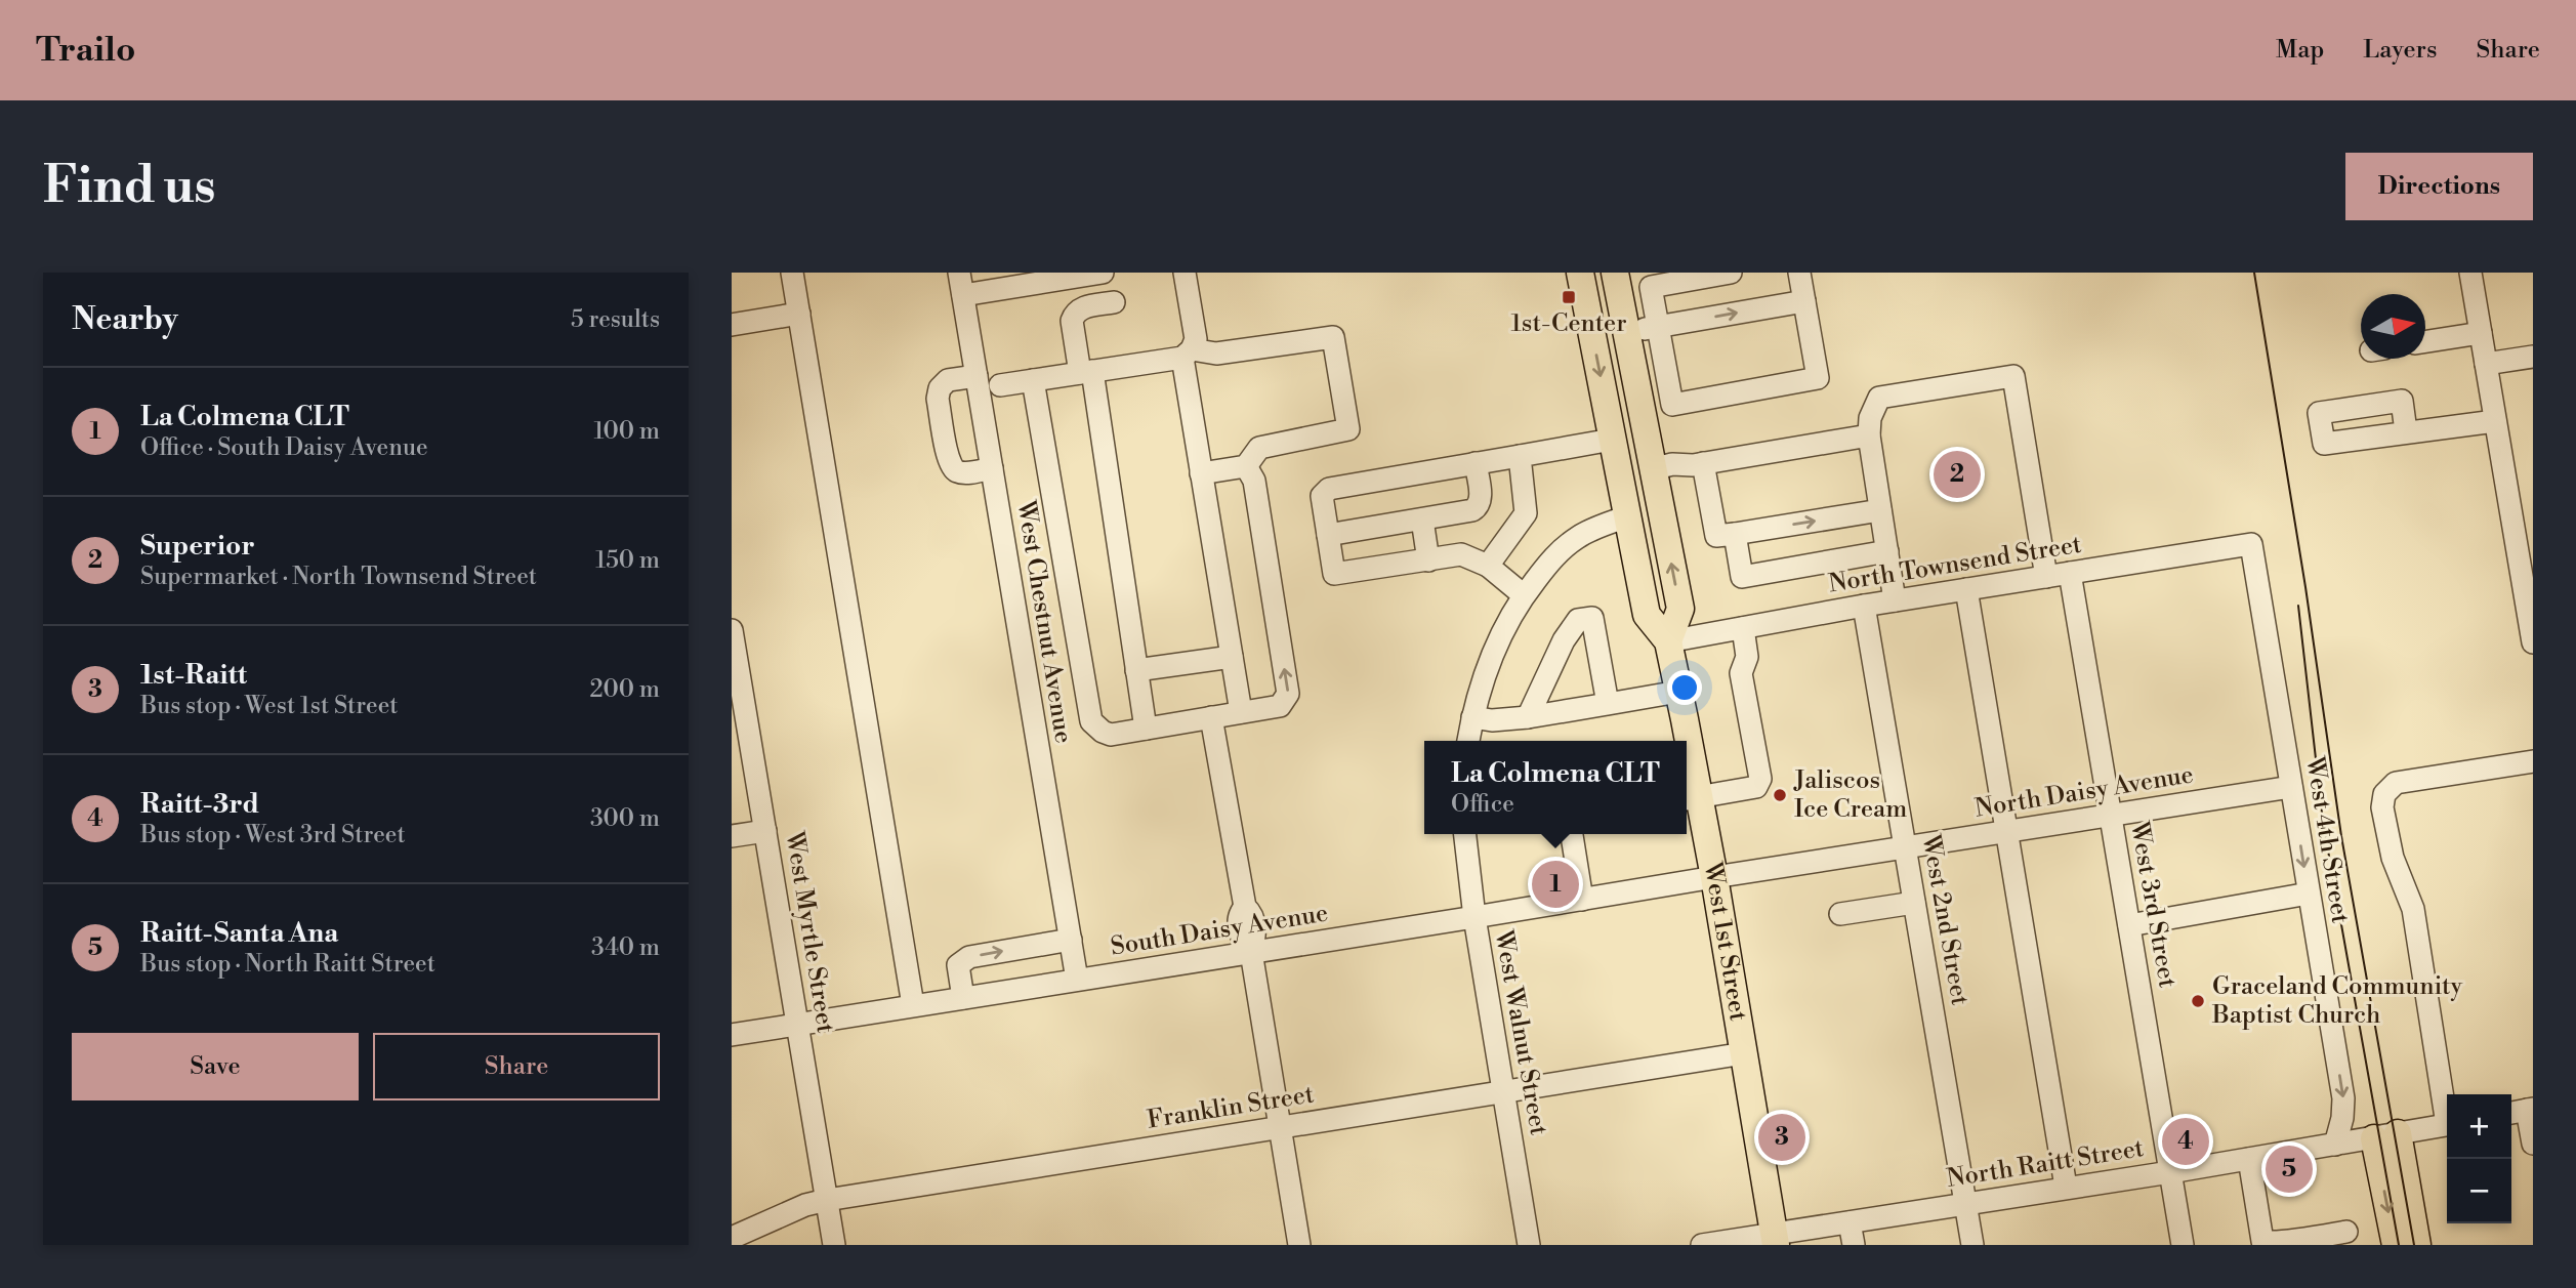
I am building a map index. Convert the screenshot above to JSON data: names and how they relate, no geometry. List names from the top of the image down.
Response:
{
  "streets": {
    "main road": ["West 1st Street"],
    "street": [
      "North Townsend Street",
      "West Chestnut Avenue",
      "North Daisy Avenue",
      "West 4th Street",
      "West 3rd Street",
      "West 2nd Street",
      "South Daisy Avenue",
      "West Myrtle Street",
      "West Walnut Street",
      "Franklin Street",
      "North Raitt Street"
    ]
  },
  "crossings": [
    ["North Townsend Street", "West 4th Street"],
    ["North Townsend Street", "West 3rd Street"],
    ["North Townsend Street", "West 2nd Street"],
    ["North Townsend Street", "West 1st Street"],
    ["West Chestnut Avenue", "South Daisy Avenue"],
    ["North Daisy Avenue", "West 4th Street"],
    ["North Daisy Avenue", "West 3rd Street"],
    ["North Daisy Avenue", "West 2nd Street"],
    ["North Daisy Avenue", "South Daisy Avenue"],
    ["North Daisy Avenue", "West 1st Street"],
    ["West 4th Street", "North Raitt Street"],
    ["West 3rd Street", "North Raitt Street"],
    ["West 2nd Street", "North Raitt Street"],
    ["South Daisy Avenue", "West Myrtle Street"],
    ["South Daisy Avenue", "West 1st Street"],
    ["South Daisy Avenue", "West Walnut Street"],
    ["West Myrtle Street", "Franklin Street"],
    ["West 1st Street", "Franklin Street"],
    ["West 1st Street", "North Raitt Street"],
    ["West Walnut Street", "Franklin Street"]
  ],
  "one_way": ["West 4th Street"],
  "places": {
    "transit": ["1st-Center"],
    "other": ["Jaliscos Ice Cream", "Graceland Community Baptist Church"]
  },
  "north": "right",
  "page": {
    "header": "Trailo",
    "nav": ["Map", "Layers", "Share"],
    "buttons": [
      "Directions",
      ["Save", "Share"]
    ],
    "title": "Find us",
    "heading": ["Nearby", "5 results"],
    "list": [
      {
        "mark": "1",
        "name": "La Colmena CLT",
        "note": "Office · South Daisy Avenue",
        "value": "100 m"
      },
      {
        "mark": "2",
        "name": "Superior",
        "note": "Supermarket · North Townsend Street",
        "value": "150 m"
      },
      {
        "mark": "3",
        "name": "1st-Raitt",
        "note": "Bus stop · West 1st Street",
        "value": "200 m"
      },
      {
        "mark": "4",
        "name": "Raitt-3rd",
        "note": "Bus stop · West 3rd Street",
        "value": "300 m"
      },
      {
        "mark": "5",
        "name": "Raitt-Santa Ana",
        "note": "Bus stop · North Raitt Street",
        "value": "340 m"
      }
    ],
    "pins": [
      "2",
      "1",
      "3",
      "4",
      "5"
    ],
    "popup": ["La Colmena CLT", "Office"],
    "map_buttons": ["+", "−"]
  }
}
